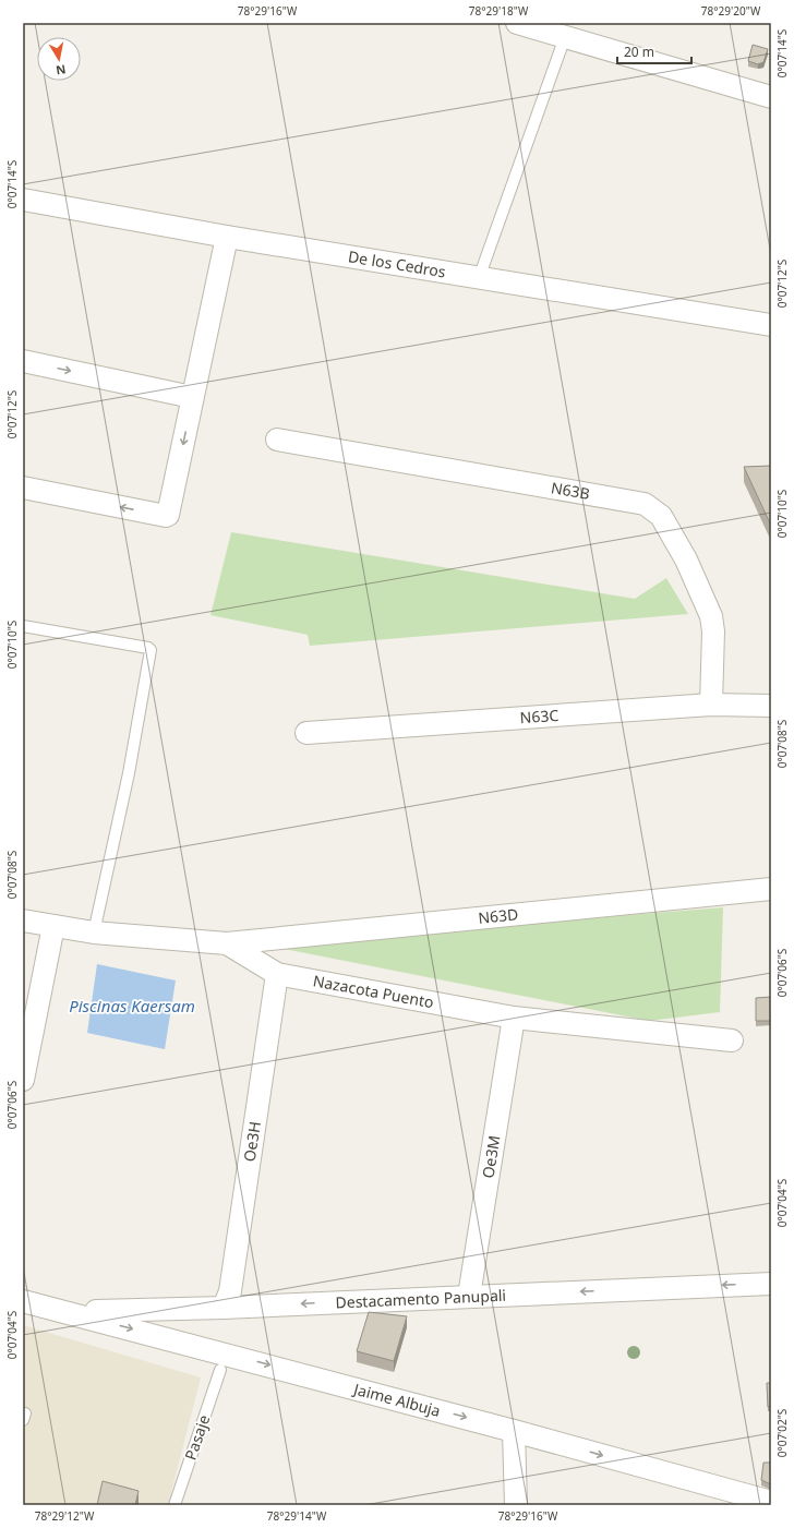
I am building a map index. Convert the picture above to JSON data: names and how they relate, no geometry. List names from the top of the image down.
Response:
{
  "streets": {
    "street": [
      "De los Cedros",
      "N63B",
      "N63C",
      "N63D",
      "Nazacota Puento",
      "Oe3H",
      "Oe3M",
      "Destacamento Panupali",
      "Jaime Albuja"
    ],
    "lane": ["Pasaje"]
  },
  "crossings": [
    ["N63B", "N63C"],
    ["N63D", "Nazacota Puento"],
    ["Nazacota Puento", "Oe3H"],
    ["Nazacota Puento", "Oe3M"],
    ["Oe3H", "Destacamento Panupali"],
    ["Oe3M", "Destacamento Panupali"],
    ["Destacamento Panupali", "Jaime Albuja"]
  ],
  "one_way": ["Destacamento Panupali", "Jaime Albuja"],
  "water": ["Piscinas Kaersam"],
  "scale_bar": "20 m",
  "north": "bottom",
  "coordinates": [
    "78°29'16\"W",
    "78°29'18\"W",
    "78°29'20\"W",
    "0°07'14\"S",
    "0°07'12\"S",
    "0°07'10\"S",
    "0°07'08\"S",
    "0°07'06\"S",
    "0°07'04\"S",
    "0°07'02\"S",
    "78°29'12\"W",
    "78°29'14\"W"
  ]
}
